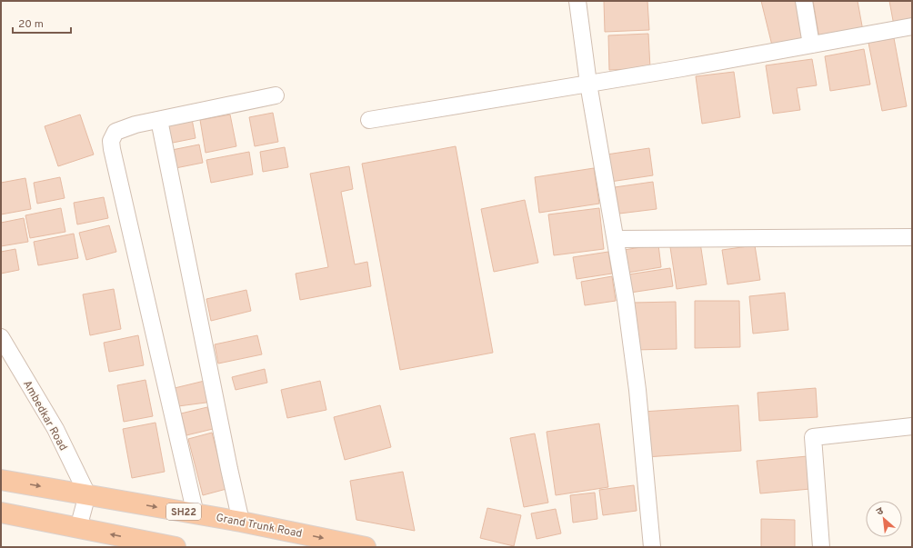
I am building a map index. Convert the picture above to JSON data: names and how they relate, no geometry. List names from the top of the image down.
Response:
{
  "streets": {
    "highway": ["SH22", "Grand Trunk Road"],
    "street": ["Ambedkar Road"]
  },
  "crossings": [
    ["Ambedkar Road", "Grand Trunk Road"]
  ],
  "scale_bar": "20 m",
  "north": "top left"
}
